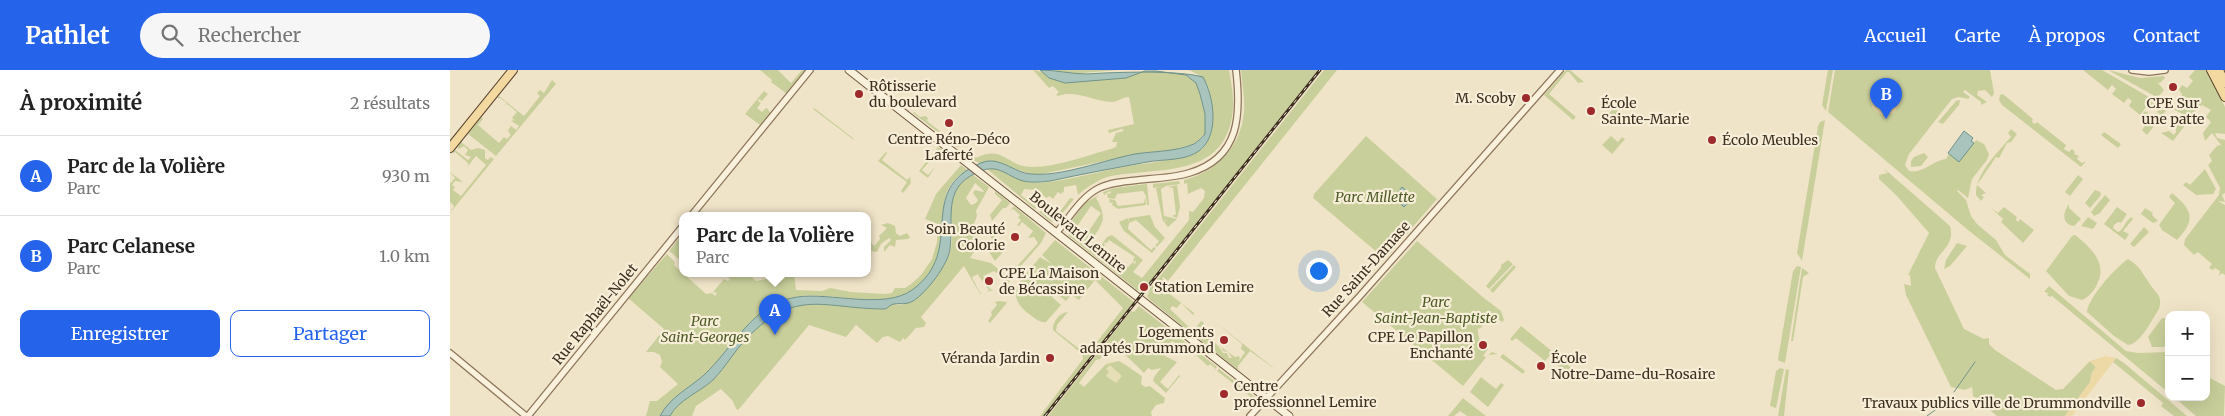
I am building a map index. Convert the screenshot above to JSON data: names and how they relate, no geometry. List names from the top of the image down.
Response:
{
  "streets": {
    "main road": ["Boulevard Lemire"],
    "street": ["Rue Saint-Damase", "Rue Raphaël-Nolet"]
  },
  "crossings": [
    ["Boulevard Lemire", "Rue Saint-Damase"]
  ],
  "parks": ["Parc Millette", "Parc Saint-Jean-Baptiste", "Parc Saint-Georges"],
  "places": [
    "CPE Sur une patte",
    "Rôtisserie du boulevard",
    "M. Scoby",
    "École Sainte-Marie",
    "Centre Réno-Déco Laferté",
    "Écolo Meubles",
    "Soin Beauté Colorie",
    "CPE La Maison de Bécassine",
    "Station Lemire",
    "Logements adaptés Drummond",
    "CPE Le Papillon Enchanté",
    "Véranda Jardin",
    "École Notre-Dame-du-Rosaire",
    "Centre professionnel Lemire",
    "Travaux publics ville de Drummondville"
  ],
  "page": {
    "header": "Pathlet",
    "search": "Rechercher",
    "nav": [
      "Accueil",
      "Carte",
      "À propos",
      "Contact"
    ],
    "heading": ["À proximité", "2 résultats"],
    "pins": ["B", "A"],
    "list": [
      {
        "mark": "A",
        "name": "Parc de la Volière",
        "note": "Parc",
        "value": "930 m"
      },
      {
        "mark": "B",
        "name": "Parc Celanese",
        "note": "Parc",
        "value": "1.0 km"
      }
    ],
    "popup": ["Parc de la Volière", "Parc"],
    "buttons": ["Enregistrer", "Partager"],
    "map_buttons": ["+", "−"]
  }
}
